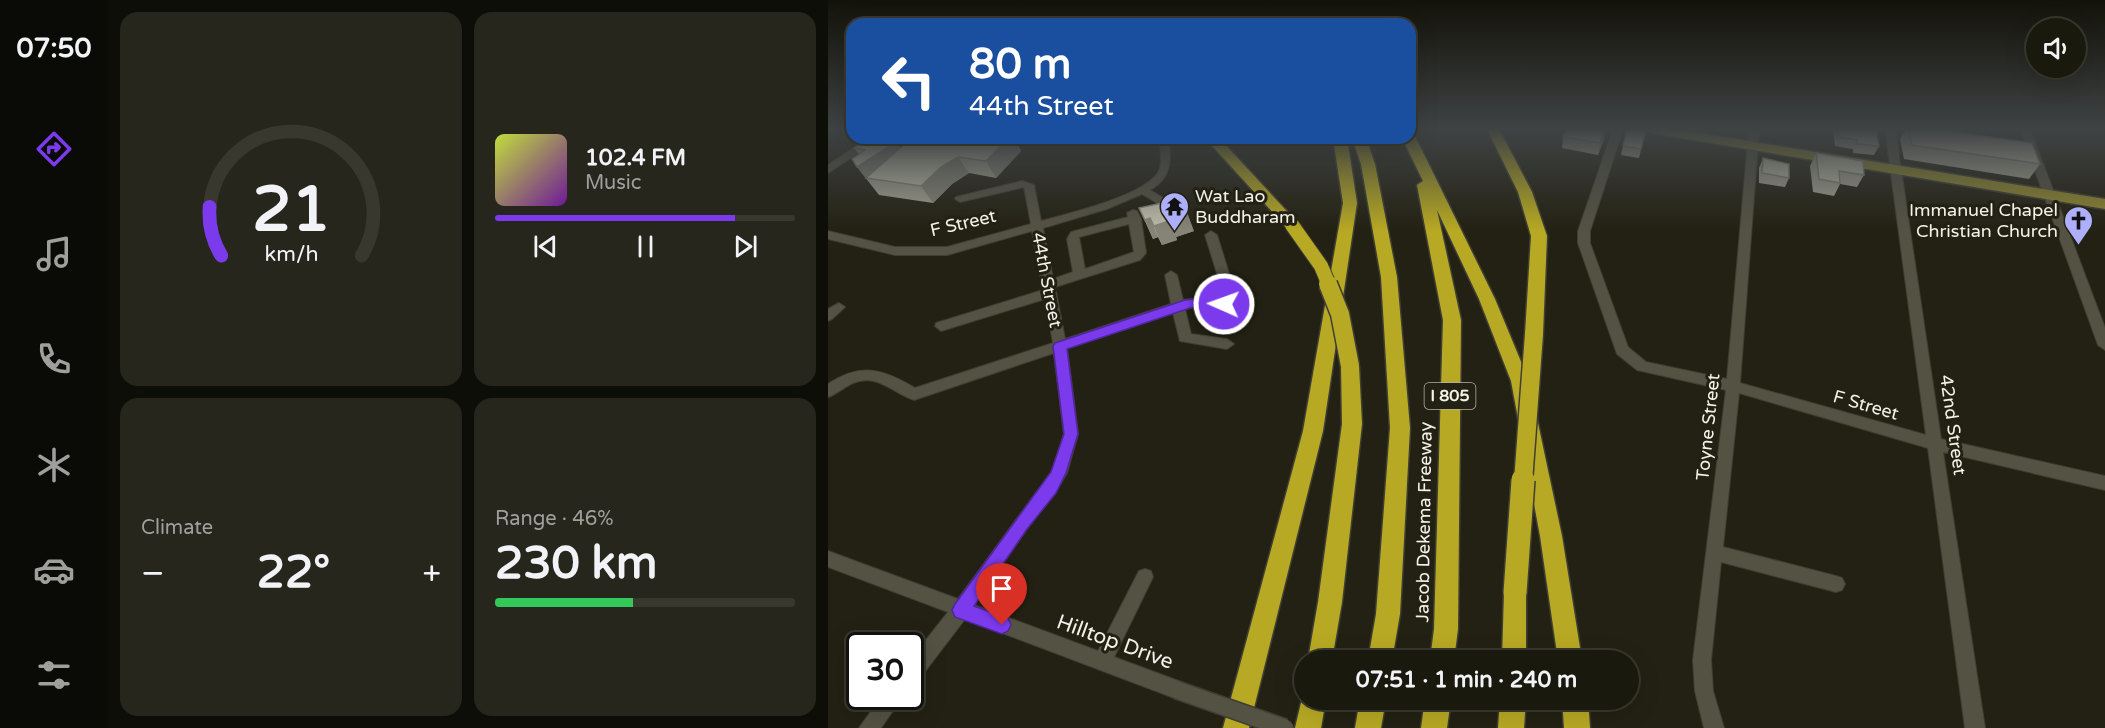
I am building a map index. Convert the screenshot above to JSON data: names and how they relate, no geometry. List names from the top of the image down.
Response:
{
  "streets": {
    "highway": ["I 805", "Jacob Dekema Freeway"],
    "street": [
      "F Street",
      "44th Street",
      "42nd Street",
      "Toyne Street",
      "Hilltop Drive"
    ]
  },
  "crossings": [
    ["F Street", "44th Street"],
    ["F Street", "42nd Street"],
    ["F Street", "Toyne Street"],
    ["44th Street", "Hilltop Drive"]
  ],
  "places": {
    "temple": ["Wat Lao Buddharam"],
    "church": ["Immanuel Chapel Christian Church"]
  },
  "page": {
    "tabs": "07:50",
    "turn": ["80 m", "44th Street"],
    "song": ["102.4 FM", "Music"],
    "tile": [
      "Climate",
      ["Range · 46%", "230 km"]
    ],
    "heat": ["−", "22°", "+"],
    "limit": "30",
    "trip": "07:51 · 1 min · 240 m",
    "gauge": ["21", "km/h"]
  }
}
